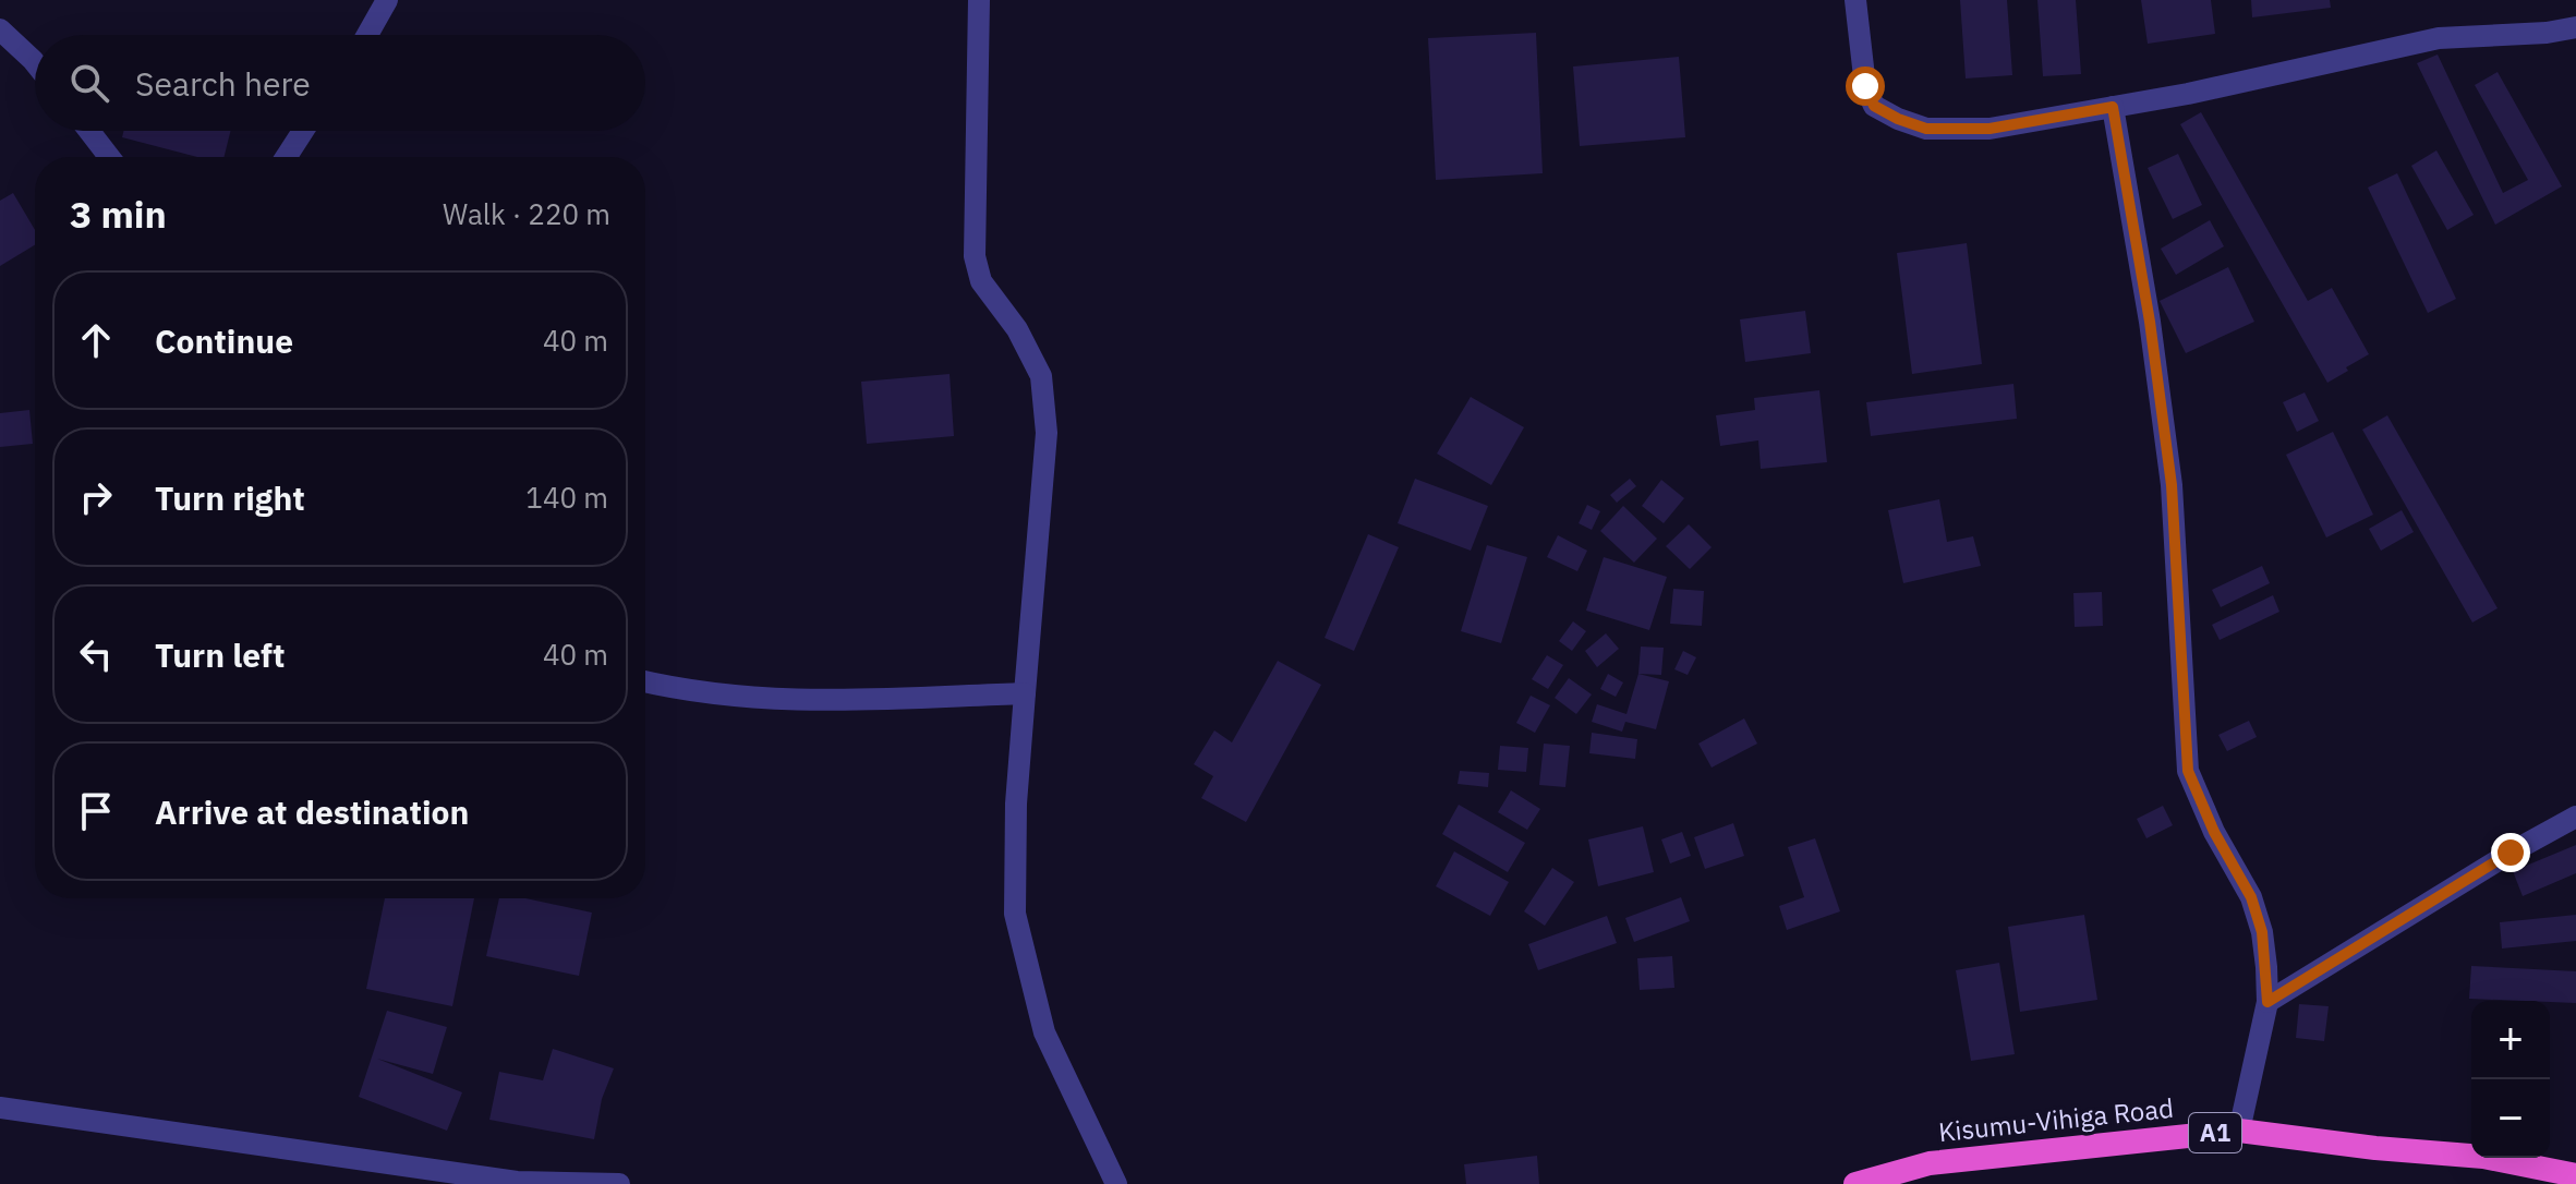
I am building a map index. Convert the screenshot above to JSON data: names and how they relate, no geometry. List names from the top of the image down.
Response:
{
  "streets": {
    "highway": ["Kisumu-Vihiga Road", "A1"]
  },
  "page": {
    "search": "Search here",
    "heading": ["3 min", "Walk · 220 m"],
    "list": [
      ["Continue", "40 m"],
      ["Turn right", "140 m"],
      ["Turn left", "40 m"],
      "Arrive at destination"
    ],
    "map_buttons": ["+", "−"]
  }
}
